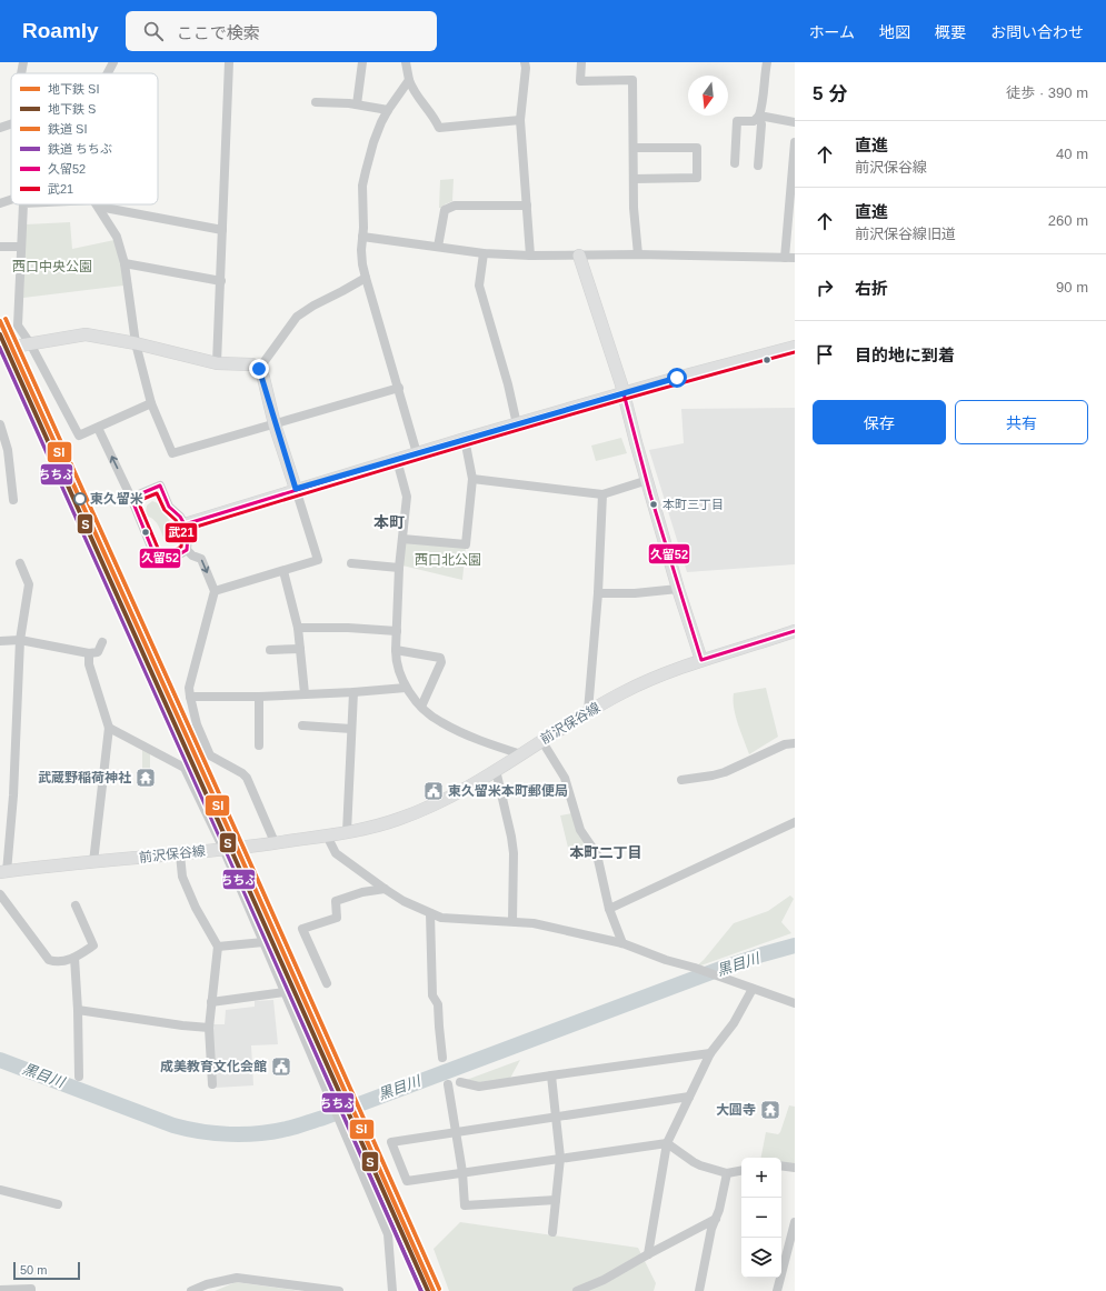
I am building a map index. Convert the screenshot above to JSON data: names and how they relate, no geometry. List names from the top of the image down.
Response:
{
  "streets": {
    "main road": ["前沢保谷線"]
  },
  "districts": ["本町", "本町二丁目"],
  "water": ["黒目川"],
  "parks": ["西口中央公園", "西口北公園"],
  "places": {
    "other": ["東久留米", "本町三丁目"],
    "temple": ["武蔵野稲荷神社", "大圓寺"],
    "public building": ["東久留米本町郵便局", "成美教育文化会館"]
  },
  "lines": [
    "rail line SI",
    "metro line SI",
    "metro line S",
    "rail line ちちぶ",
    "transit line 武21",
    "transit line 久留52"
  ],
  "legend": [
    "地下鉄 SI",
    "地下鉄 S",
    "鉄道 SI",
    "鉄道 ちちぶ",
    "久留52",
    "武21"
  ],
  "scale_bar": "50 m",
  "north": "bottom",
  "page": {
    "header": "Roamly",
    "search": "ここで検索",
    "nav": [
      "ホーム",
      "地図",
      "概要",
      "お問い合わせ"
    ],
    "heading": ["5 分", "徒歩 · 390 m"],
    "list": [
      ["直進", "前沢保谷線", "40 m"],
      ["直進", "前沢保谷線旧道", "260 m"],
      ["右折", "90 m"],
      "目的地に到着"
    ],
    "buttons": ["保存", "共有"],
    "map_buttons": ["+", "−"],
    "scale": "50 m"
  }
}
